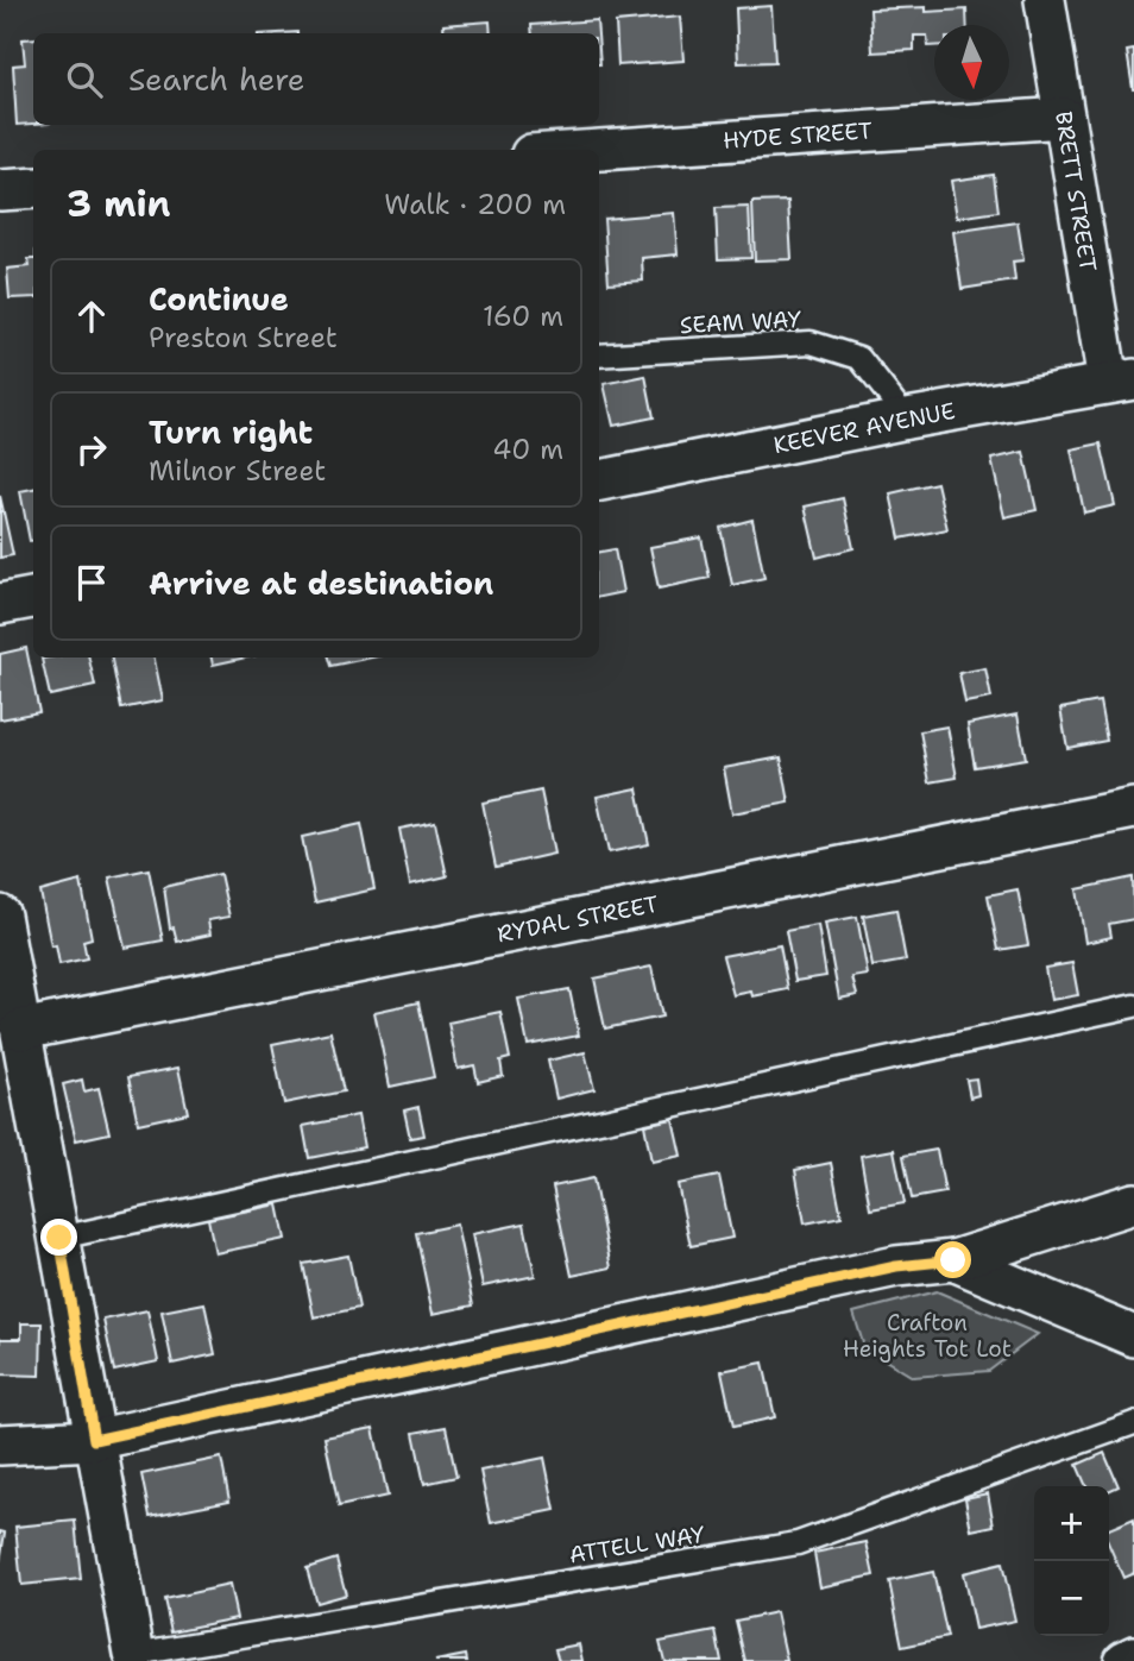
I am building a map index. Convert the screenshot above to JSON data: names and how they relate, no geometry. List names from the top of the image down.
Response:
{
  "streets": {
    "street": [
      "HYDE STREET",
      "BRETT STREET",
      "KEEVER AVENUE",
      "RYDAL STREET"
    ],
    "lane": ["SEAM WAY", "ATTELL WAY"]
  },
  "crossings": [
    ["HYDE STREET", "BRETT STREET"],
    ["BRETT STREET", "KEEVER AVENUE"],
    ["SEAM WAY", "KEEVER AVENUE"]
  ],
  "parks": ["Crafton Heights Tot Lot"],
  "north": "bottom",
  "page": {
    "search": "Search here",
    "heading": ["3 min", "Walk · 200 m"],
    "list": [
      ["Continue", "Preston Street", "160 m"],
      ["Turn right", "Milnor Street", "40 m"],
      "Arrive at destination"
    ],
    "map_buttons": ["+", "−"]
  }
}
